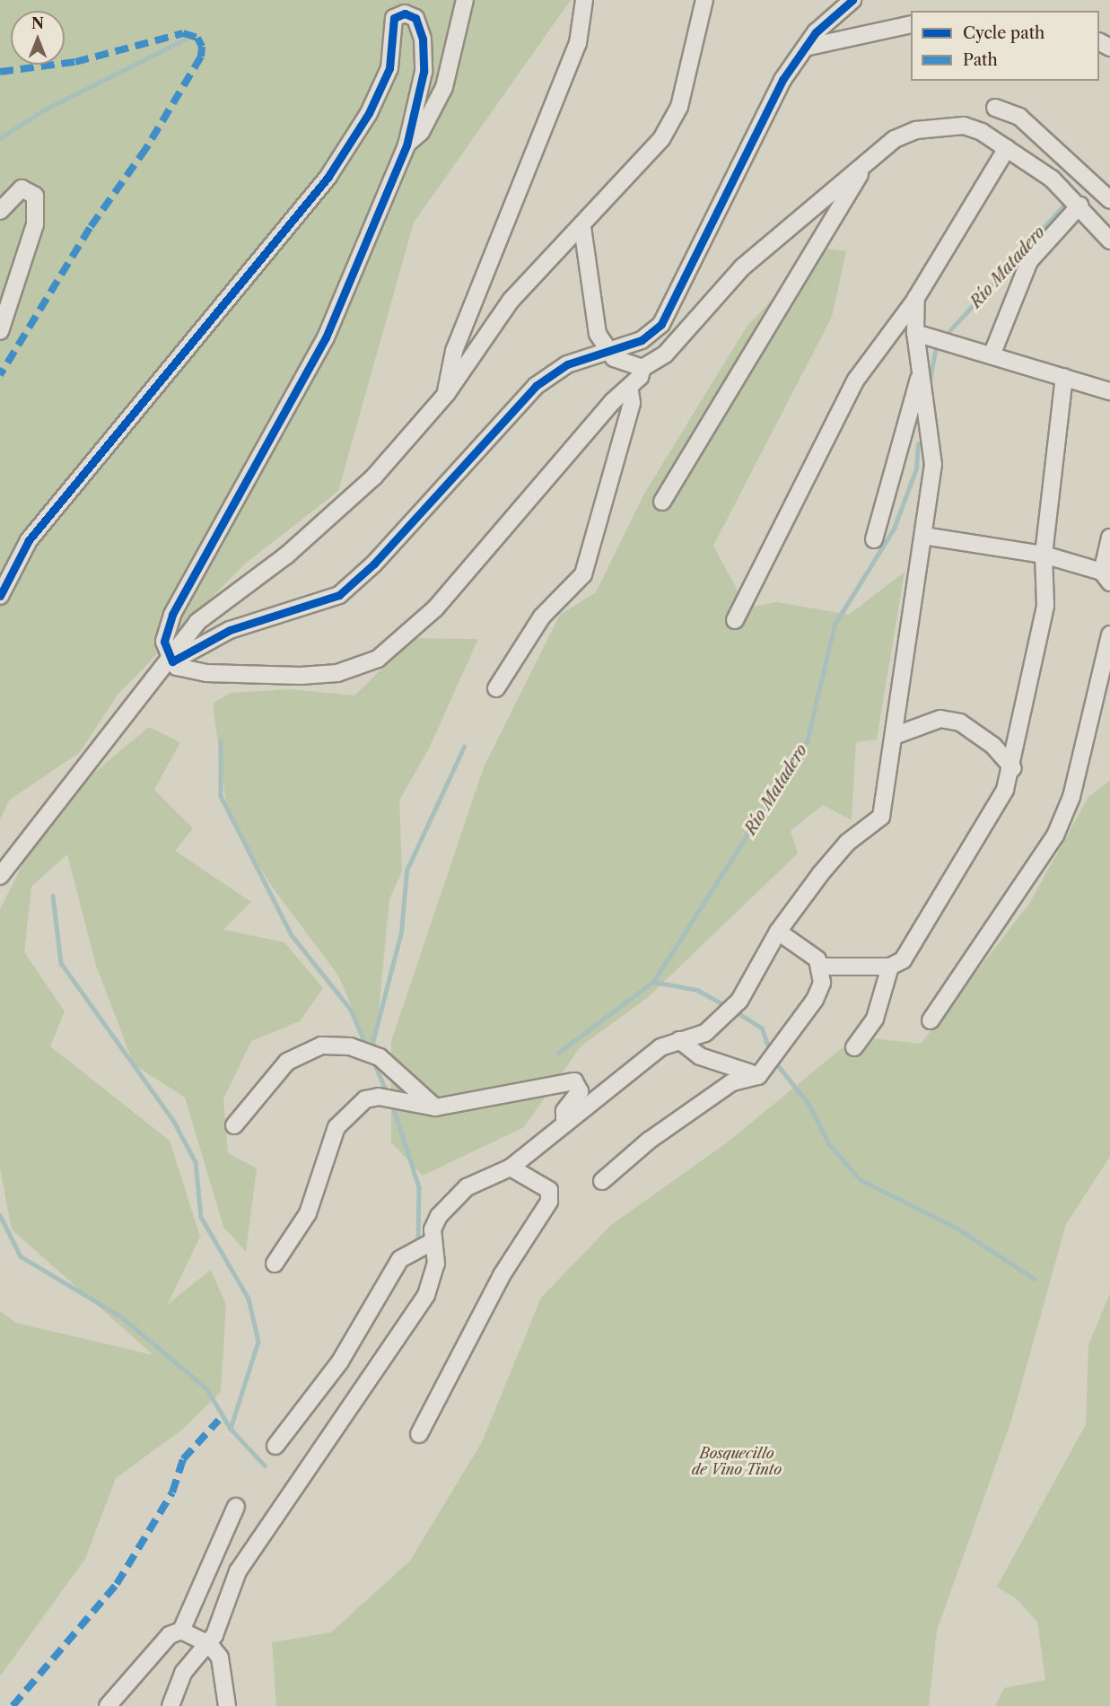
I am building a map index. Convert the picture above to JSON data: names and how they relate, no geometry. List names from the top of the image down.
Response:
{
  "water": ["Río Matadero"],
  "parks": ["Bosquecillo de Vino Tinto"],
  "legend": ["Cycle path", "Path"],
  "north": "top"
}
